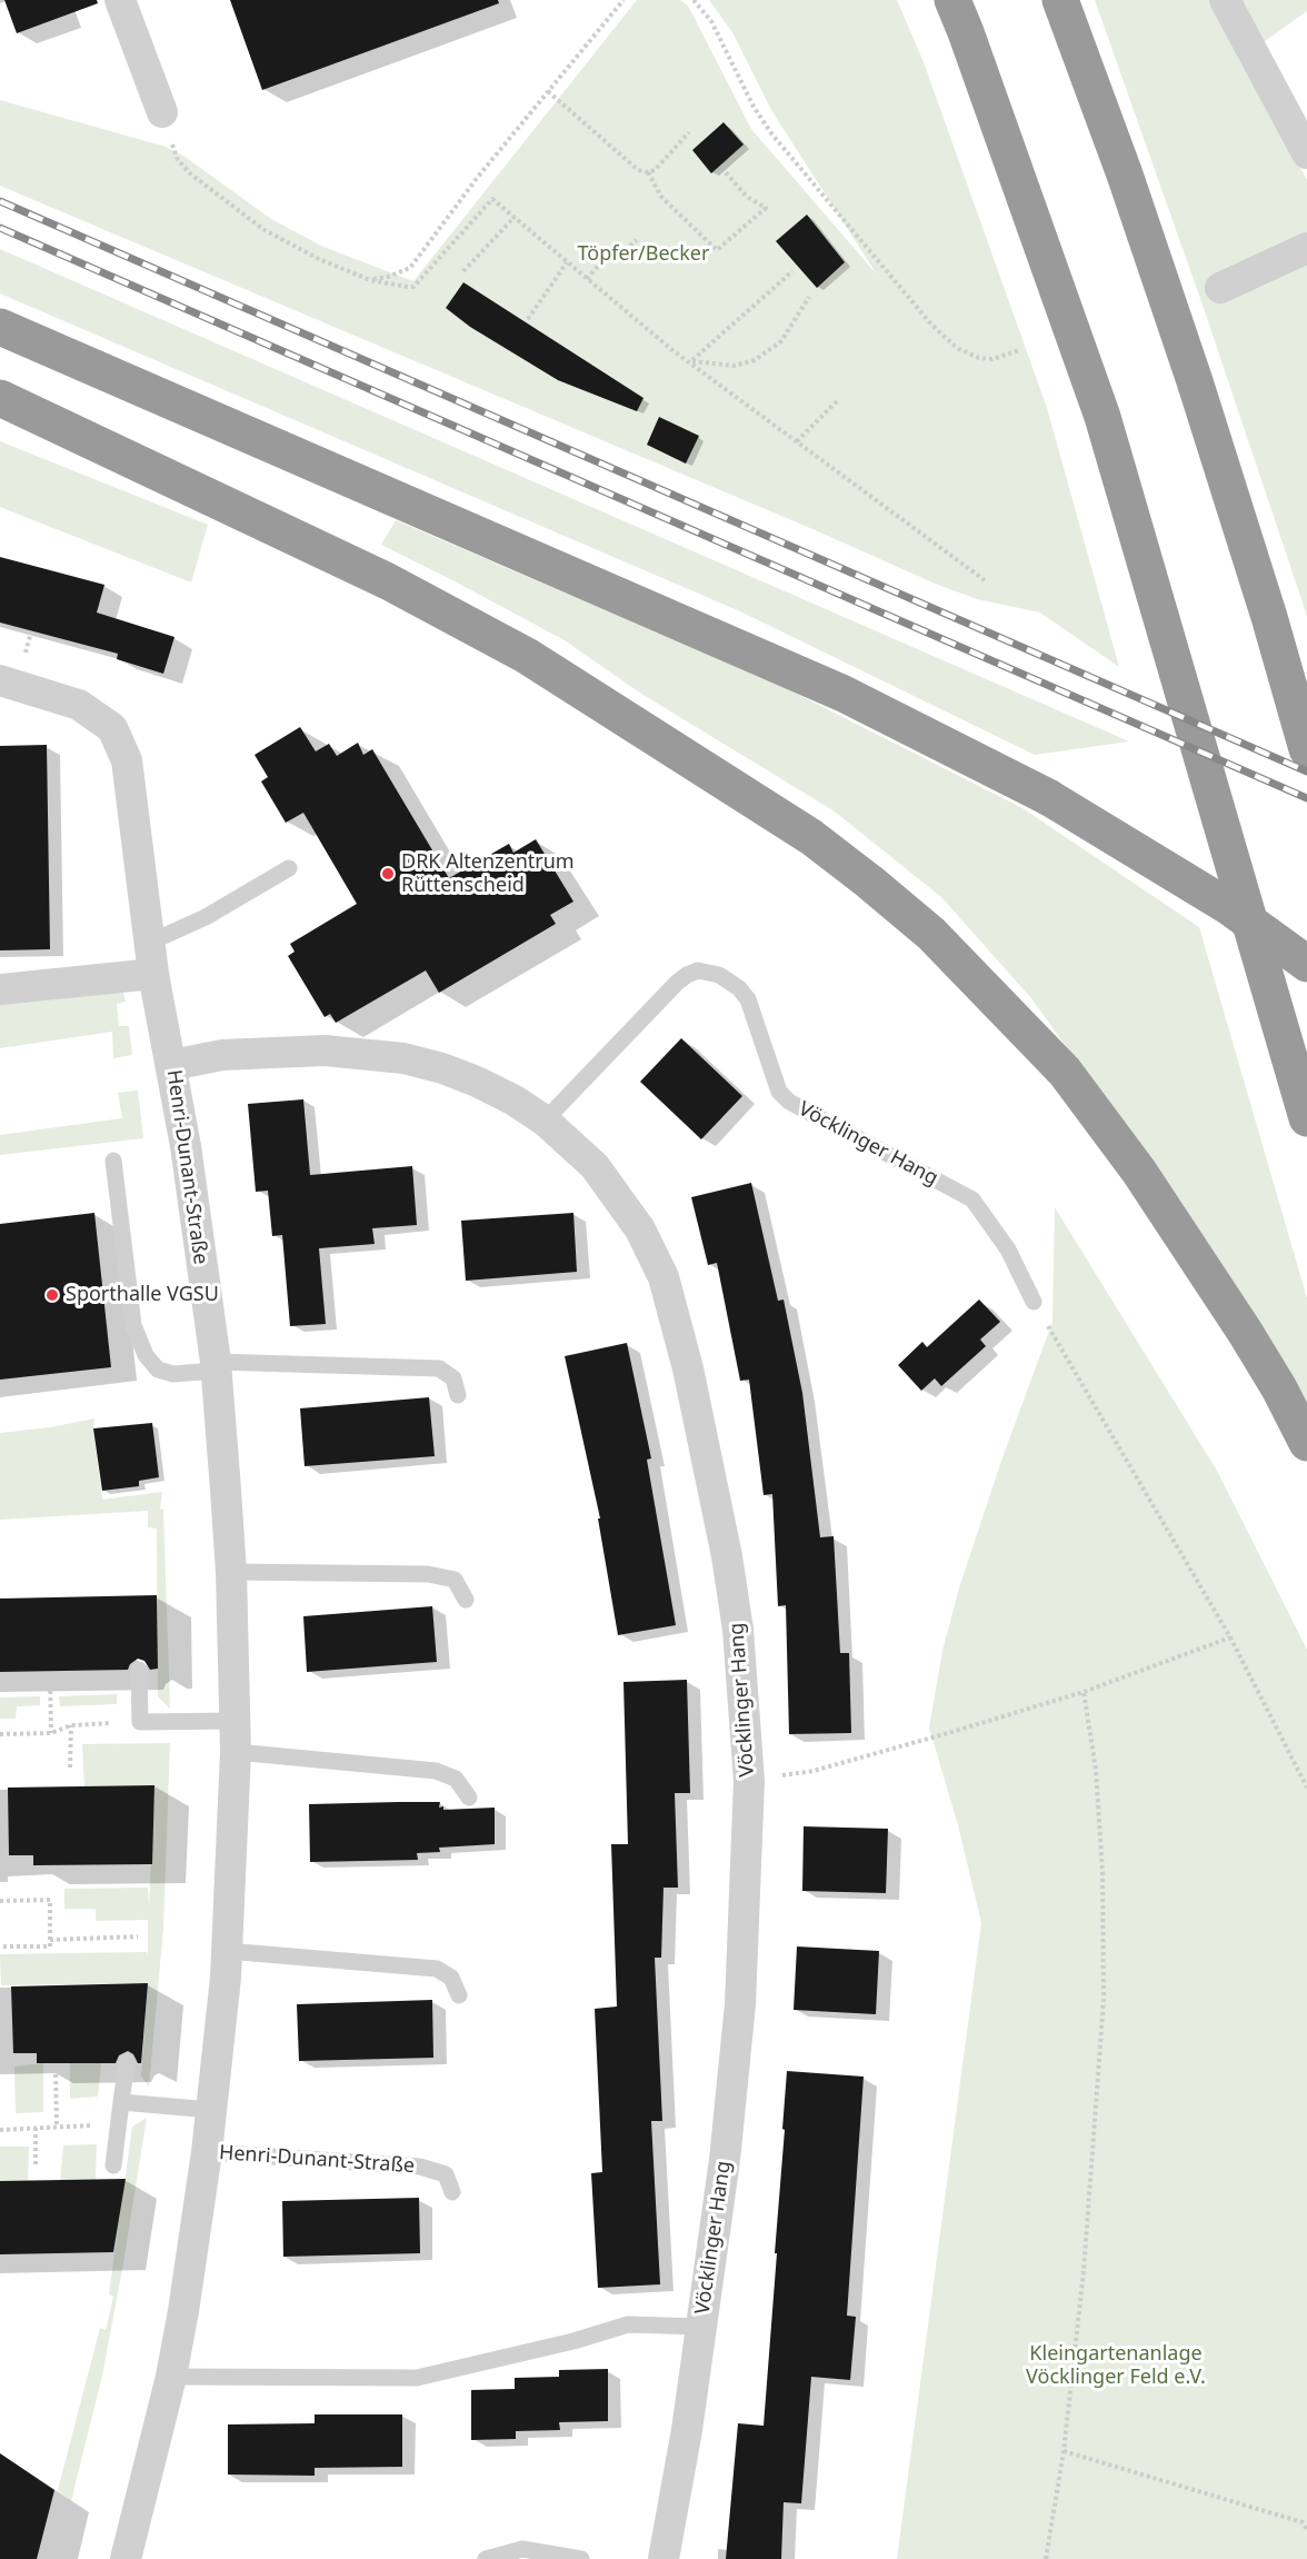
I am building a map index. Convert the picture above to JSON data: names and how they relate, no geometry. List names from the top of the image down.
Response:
{
  "streets": {
    "street": ["Vöcklinger Hang", "Henri-Dunant-Straße"]
  },
  "crossings": [
    ["Vöcklinger Hang", "Henri-Dunant-Straße"]
  ],
  "parks": ["Töpfer/Becker", "Kleingartenanlage Vöcklinger Feld e.V."],
  "places": ["DRK Altenzentrum Rüttenscheid", "Sporthalle VGSU"]
}
